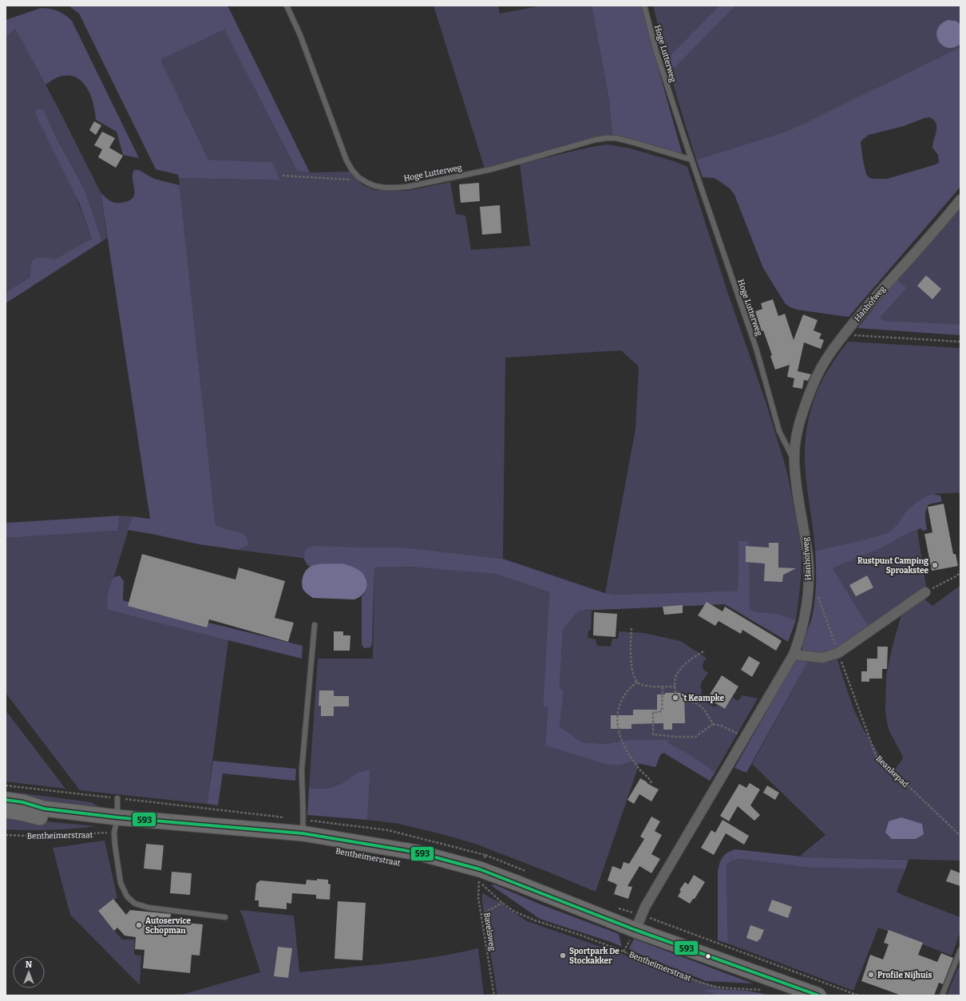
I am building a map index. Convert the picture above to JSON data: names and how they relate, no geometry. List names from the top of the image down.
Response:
{
  "streets": {
    "main road": ["Bentheimerstraat"],
    "street": ["Hanhofweg"],
    "lane": ["Hoge Lutterweg"],
    "path": ["Beankepad", "Bavelsweg"]
  },
  "crossings": [
    ["Hoge Lutterweg", "Hanhofweg"],
    ["Hanhofweg", "Beankepad"],
    ["Hanhofweg", "Bentheimerstraat"],
    ["Bentheimerstraat", "Bavelsweg"]
  ],
  "places": [
    "Rustpunt Camping Sproakstee",
    "'t Keampke",
    "Autoservice Schopman",
    "Sportpark De Stockakker",
    "Profile Nijhuis"
  ],
  "lines": ["transit line 593"],
  "north": "top"
}
